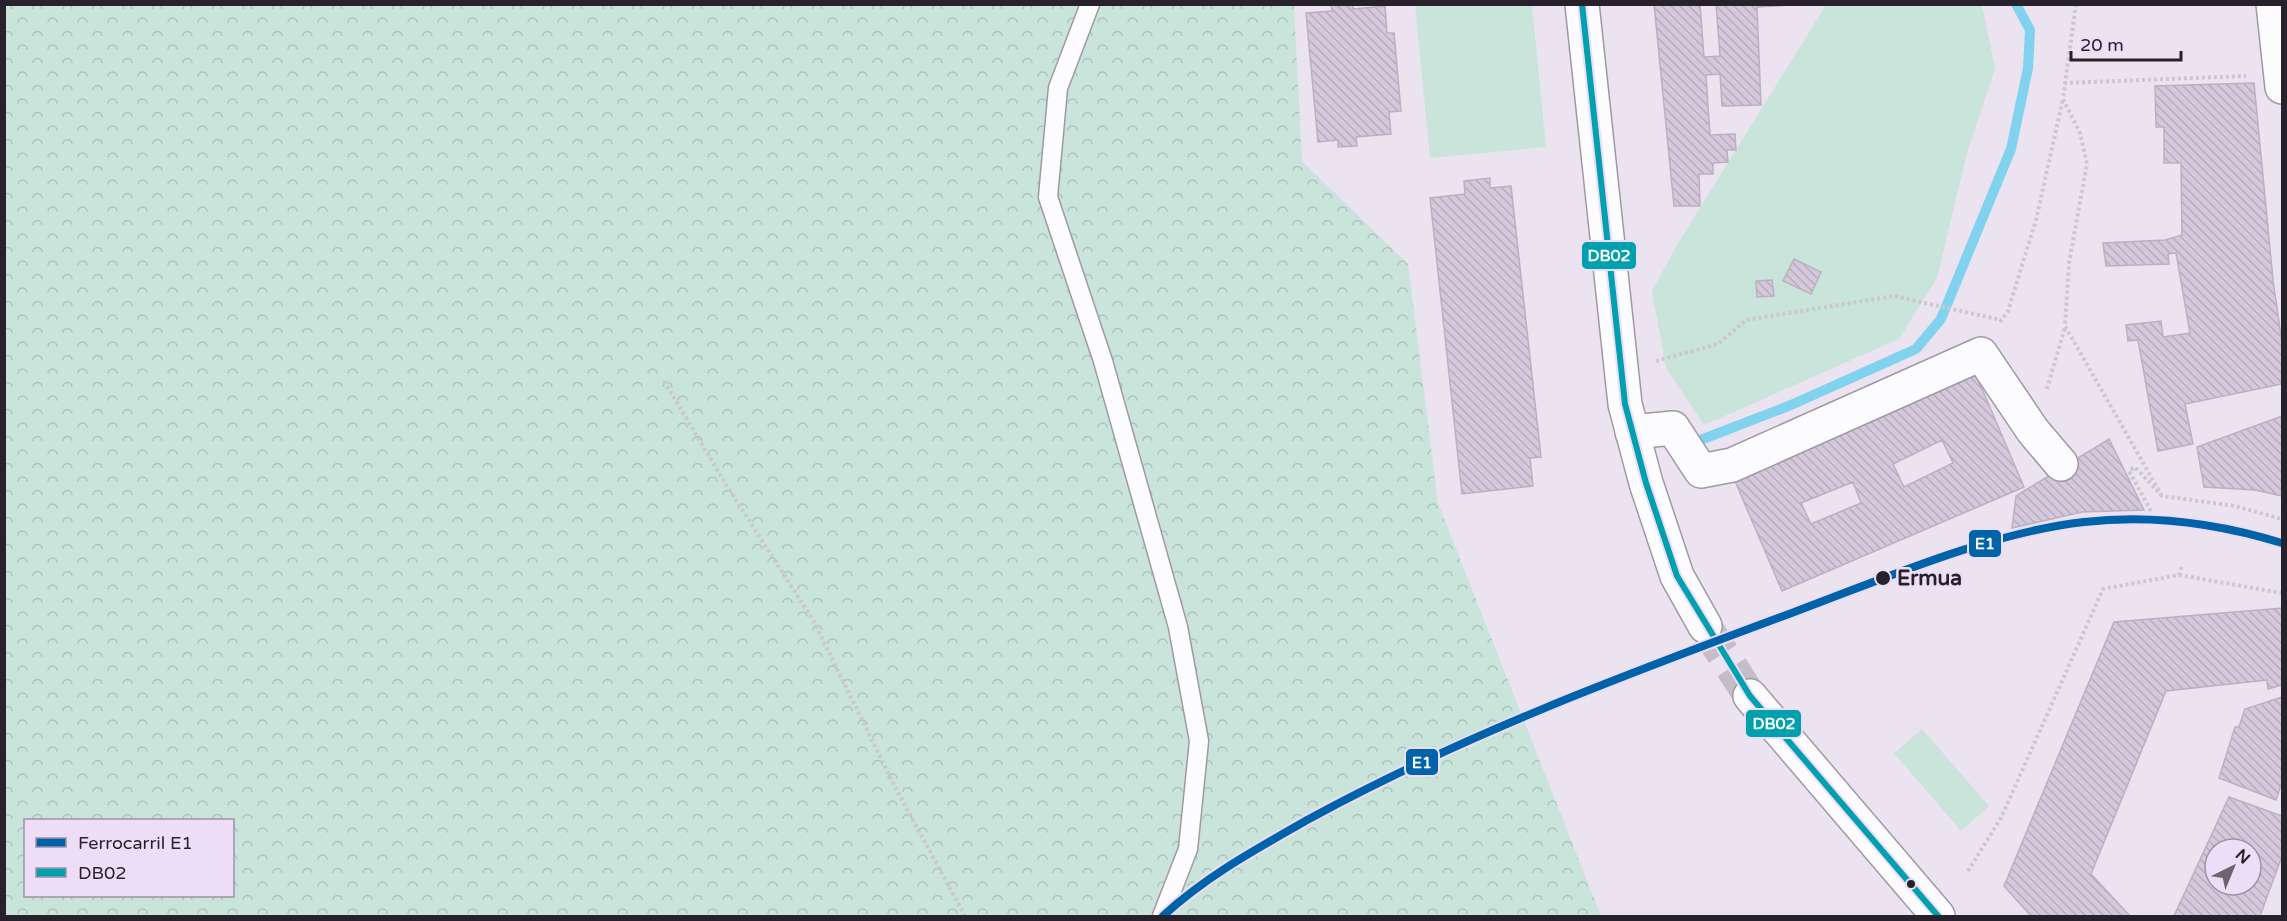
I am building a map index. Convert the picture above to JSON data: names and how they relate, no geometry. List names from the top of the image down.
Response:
{
  "places": ["Ermua"],
  "lines": ["transit line DB02", "rail line E1"],
  "legend": ["Ferrocarril E1", "DB02"],
  "scale_bar": "20 m",
  "north": "top right"
}
